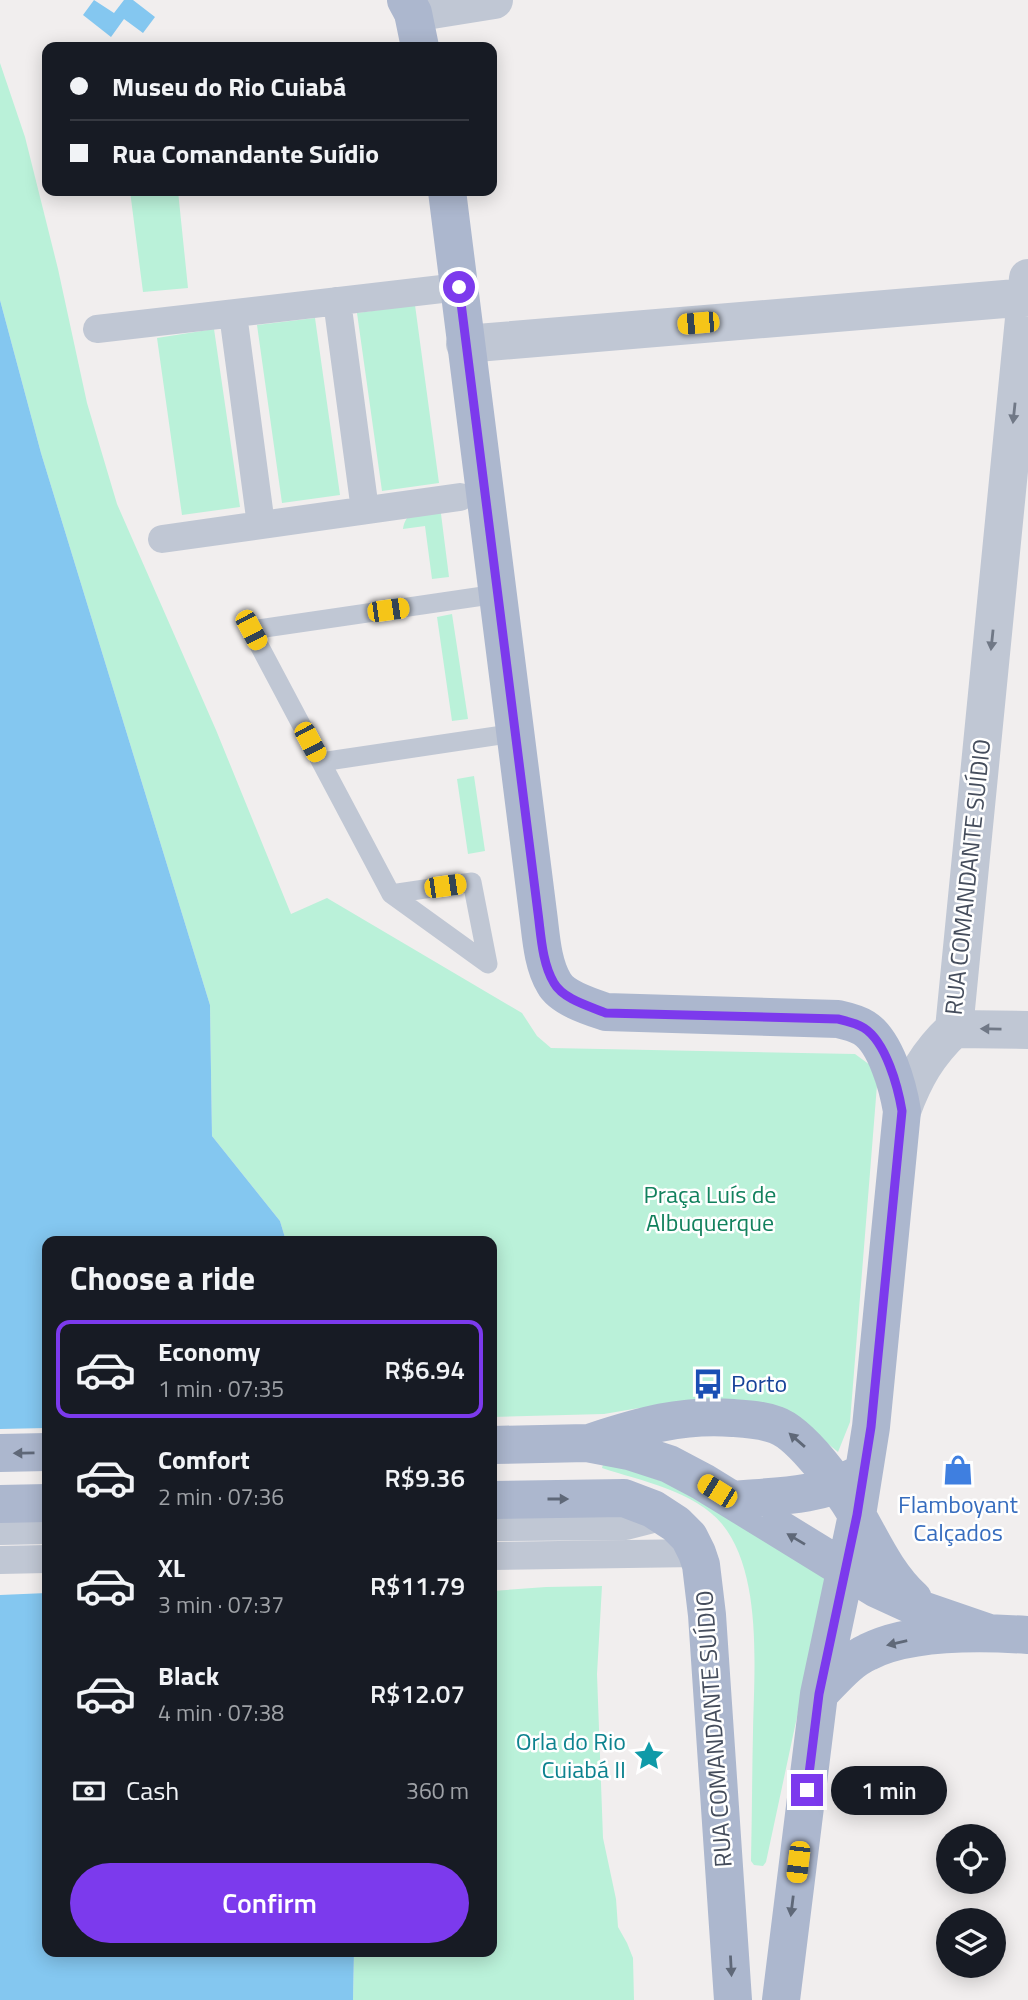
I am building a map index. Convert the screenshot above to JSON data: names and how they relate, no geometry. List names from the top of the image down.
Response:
{
  "streets": {
    "main road": ["RUA COMANDANTE SUÍDIO"]
  },
  "one_way": ["RUA COMANDANTE SUÍDIO"],
  "parks": ["Praça Luís de Albuquerque"],
  "places": {
    "bus stop": ["Porto"],
    "shop": ["Flamboyant Calçados"],
    "place": ["Orla do Rio Cuiabá II"]
  },
  "page": {
    "banner": ["Museu do Rio Cuiabá", "Rua Comandante Suídio"],
    "heading": "Choose a ride",
    "list": [
      {
        "name": "Economy",
        "note": "1 min · 07:35",
        "value": "R$6.94"
      },
      {
        "name": "Comfort",
        "note": "2 min · 07:36",
        "value": "R$9.36"
      },
      {
        "name": "XL",
        "note": "3 min · 07:37",
        "value": "R$11.79"
      },
      {
        "name": "Black",
        "note": "4 min · 07:38",
        "value": "R$12.07"
      }
    ],
    "pay": ["Cash", "360 m"],
    "bubble": "1 min",
    "buttons": "Confirm"
  }
}
